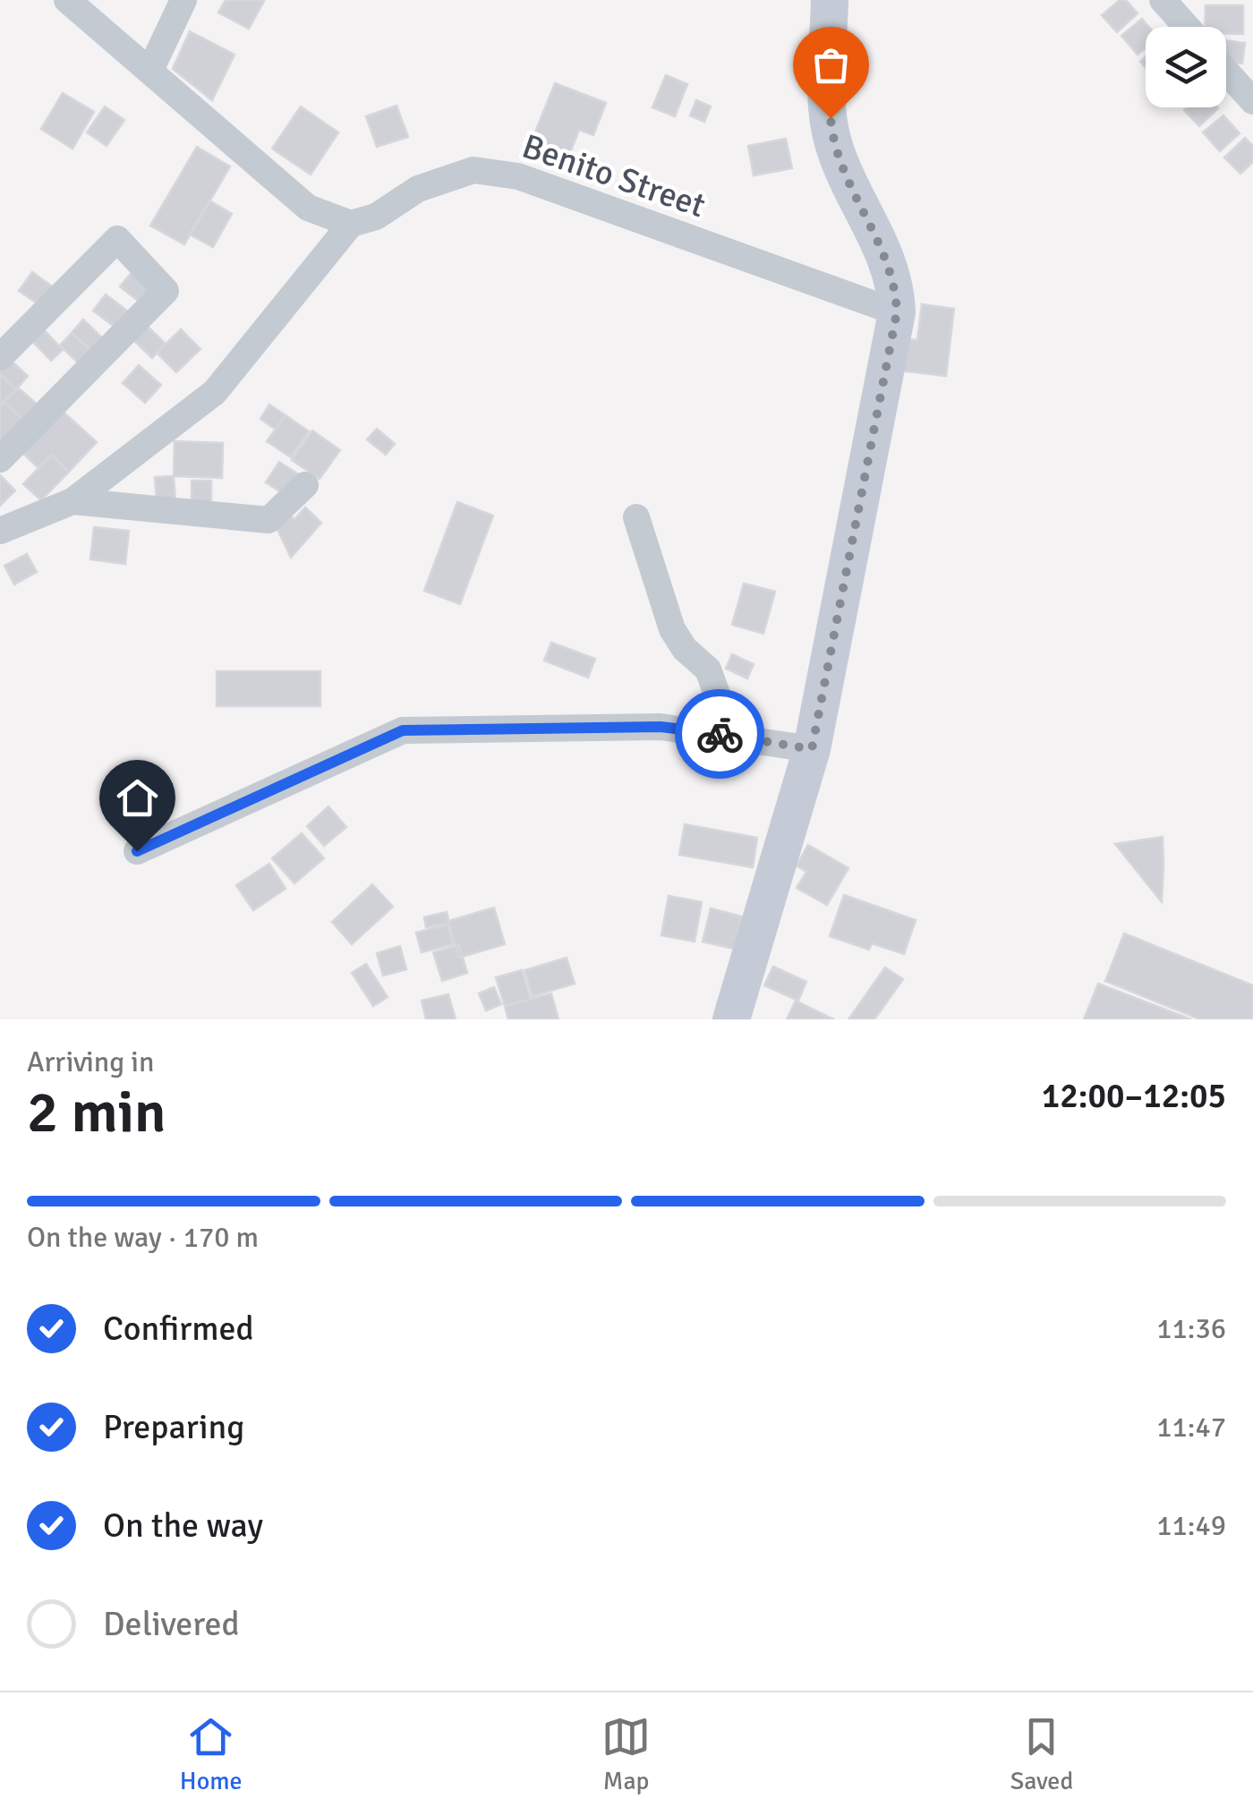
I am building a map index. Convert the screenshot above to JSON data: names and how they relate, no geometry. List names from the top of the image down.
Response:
{
  "streets": {
    "street": ["Benito Street"]
  },
  "page": {
    "heading": ["2 min", "Arriving in", "12:00–12:05"],
    "bar": "On the way · 170 m",
    "list": [
      ["Confirmed", "11:36"],
      ["Preparing", "11:47"],
      ["On the way", "11:49"],
      "Delivered"
    ],
    "tabs": ["Home", "Map", "Saved"]
  }
}
